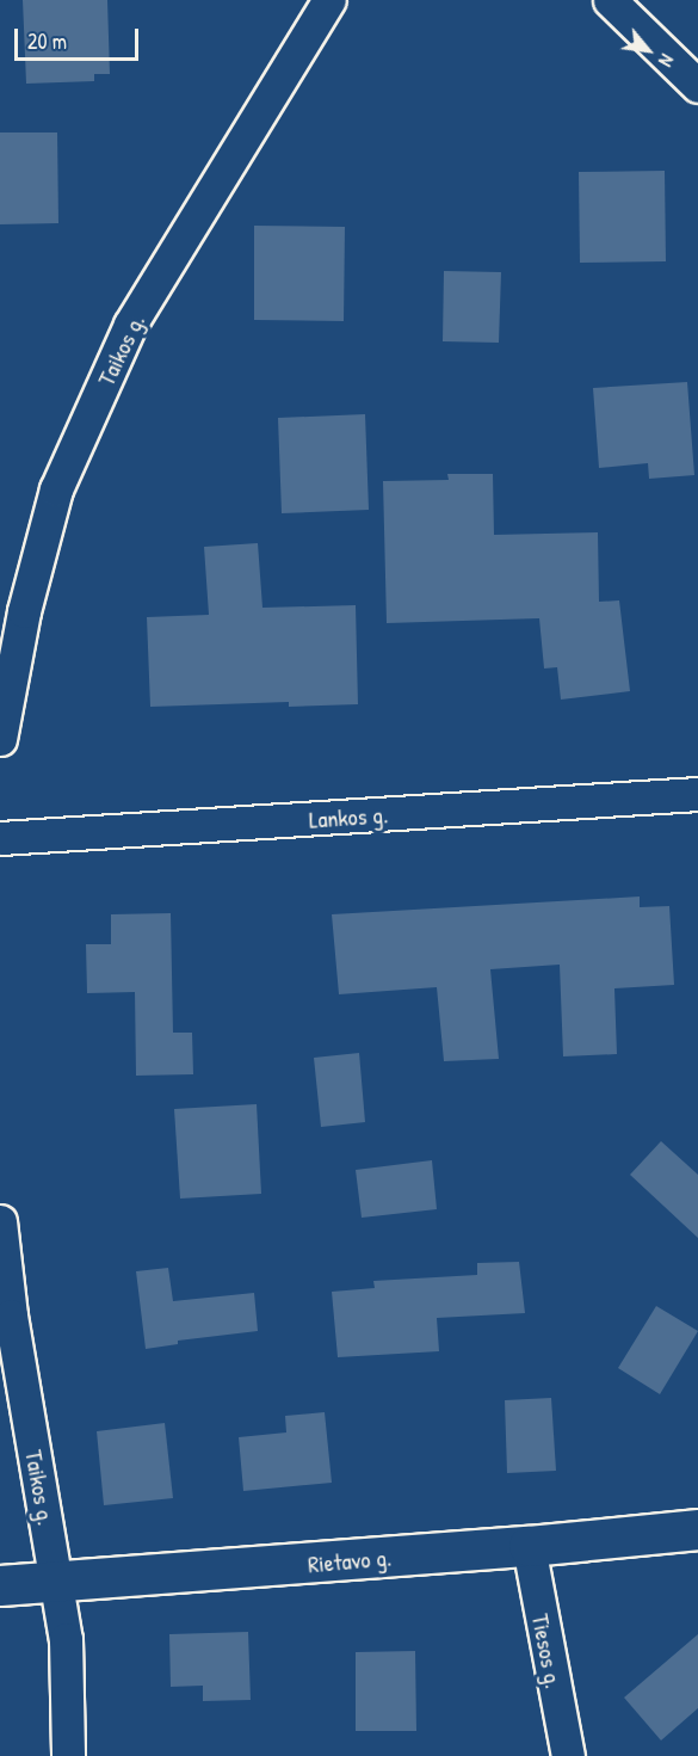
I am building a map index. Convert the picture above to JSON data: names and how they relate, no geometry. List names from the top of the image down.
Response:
{
  "streets": {
    "main road": ["Rietavo g."],
    "street": ["Taikos g.", "Lankos g.", "Tiesos g."]
  },
  "crossings": [
    ["Taikos g.", "Rietavo g."],
    ["Rietavo g.", "Tiesos g."]
  ],
  "scale_bar": "20 m",
  "north": "bottom right"
}
